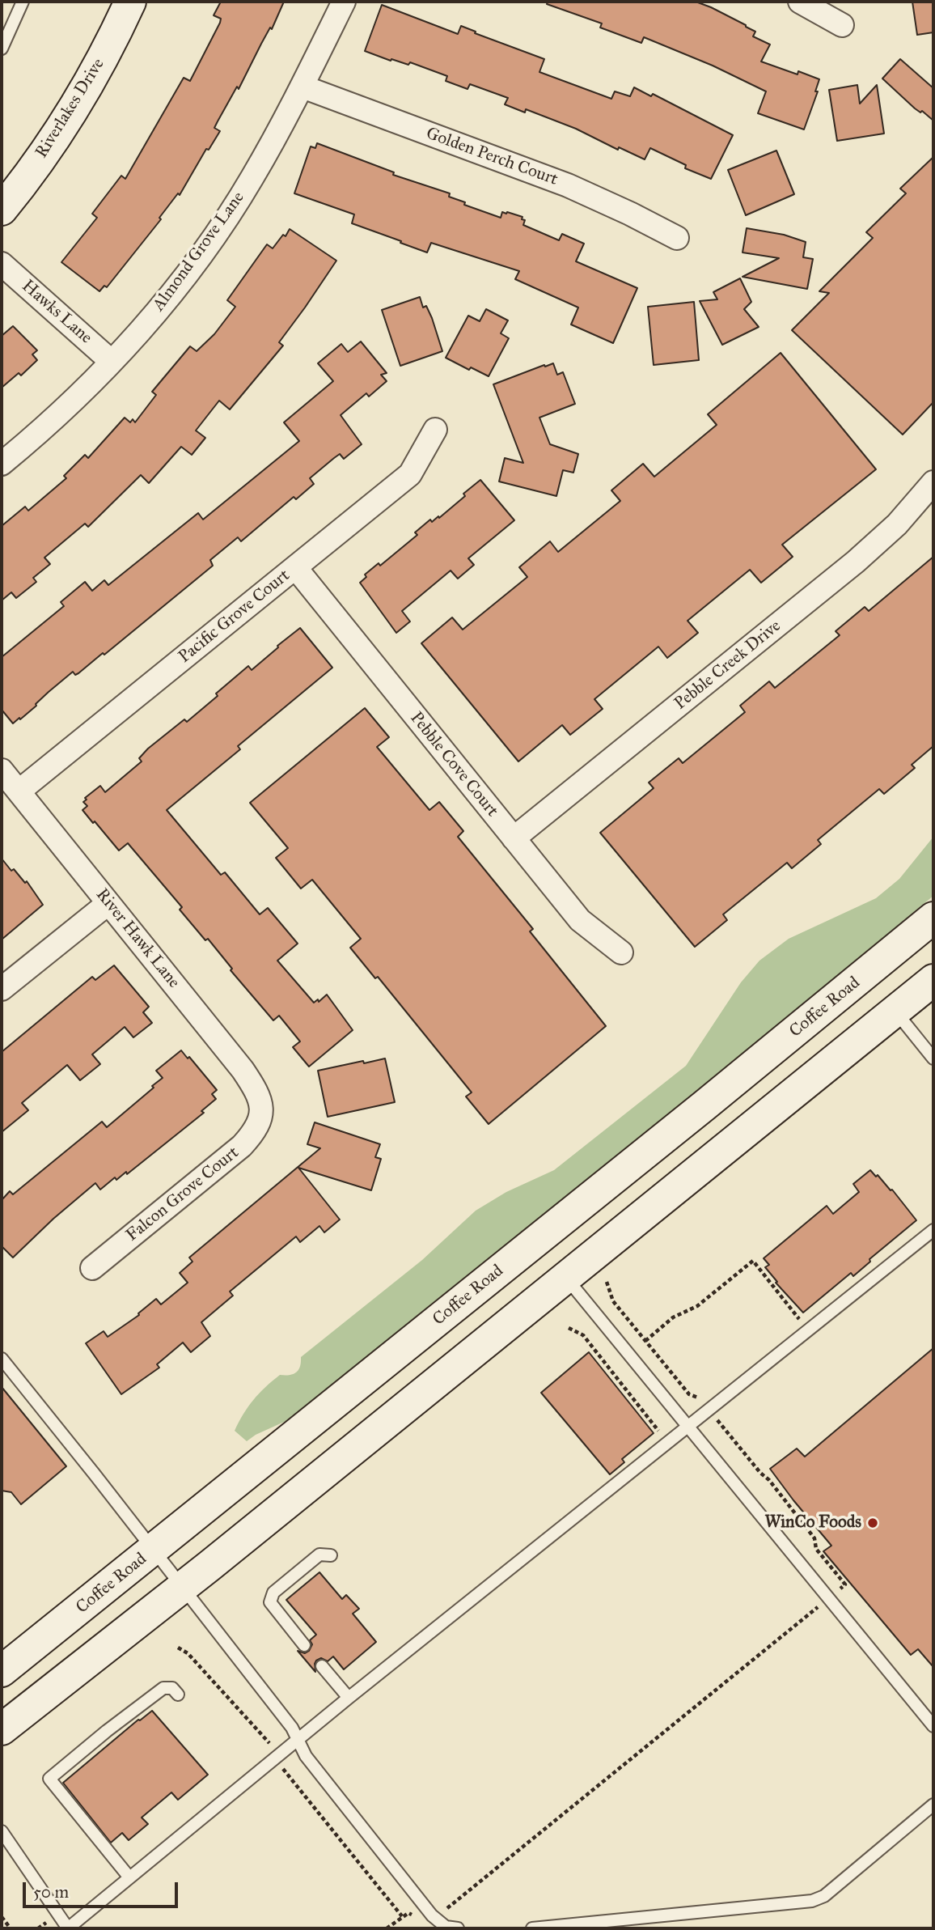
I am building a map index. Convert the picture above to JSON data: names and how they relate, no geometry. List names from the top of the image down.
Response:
{
  "streets": {
    "main road": ["Riverlakes Drive", "Coffee Road"],
    "street": [
      "Golden Perch Court",
      "Almond Grove Lane",
      "Hawks Lane",
      "Pacific Grove Court",
      "Pebble Creek Drive",
      "Pebble Cove Court",
      "River Hawk Lane",
      "Falcon Grove Court"
    ]
  },
  "crossings": [
    ["Golden Perch Court", "Almond Grove Lane"],
    ["Almond Grove Lane", "Hawks Lane"],
    ["Pacific Grove Court", "Pebble Cove Court"],
    ["Pacific Grove Court", "River Hawk Lane"],
    ["Pebble Creek Drive", "Pebble Cove Court"],
    ["River Hawk Lane", "Falcon Grove Court"]
  ],
  "places": ["WinCo Foods"],
  "scale_bar": "50 m"
}
